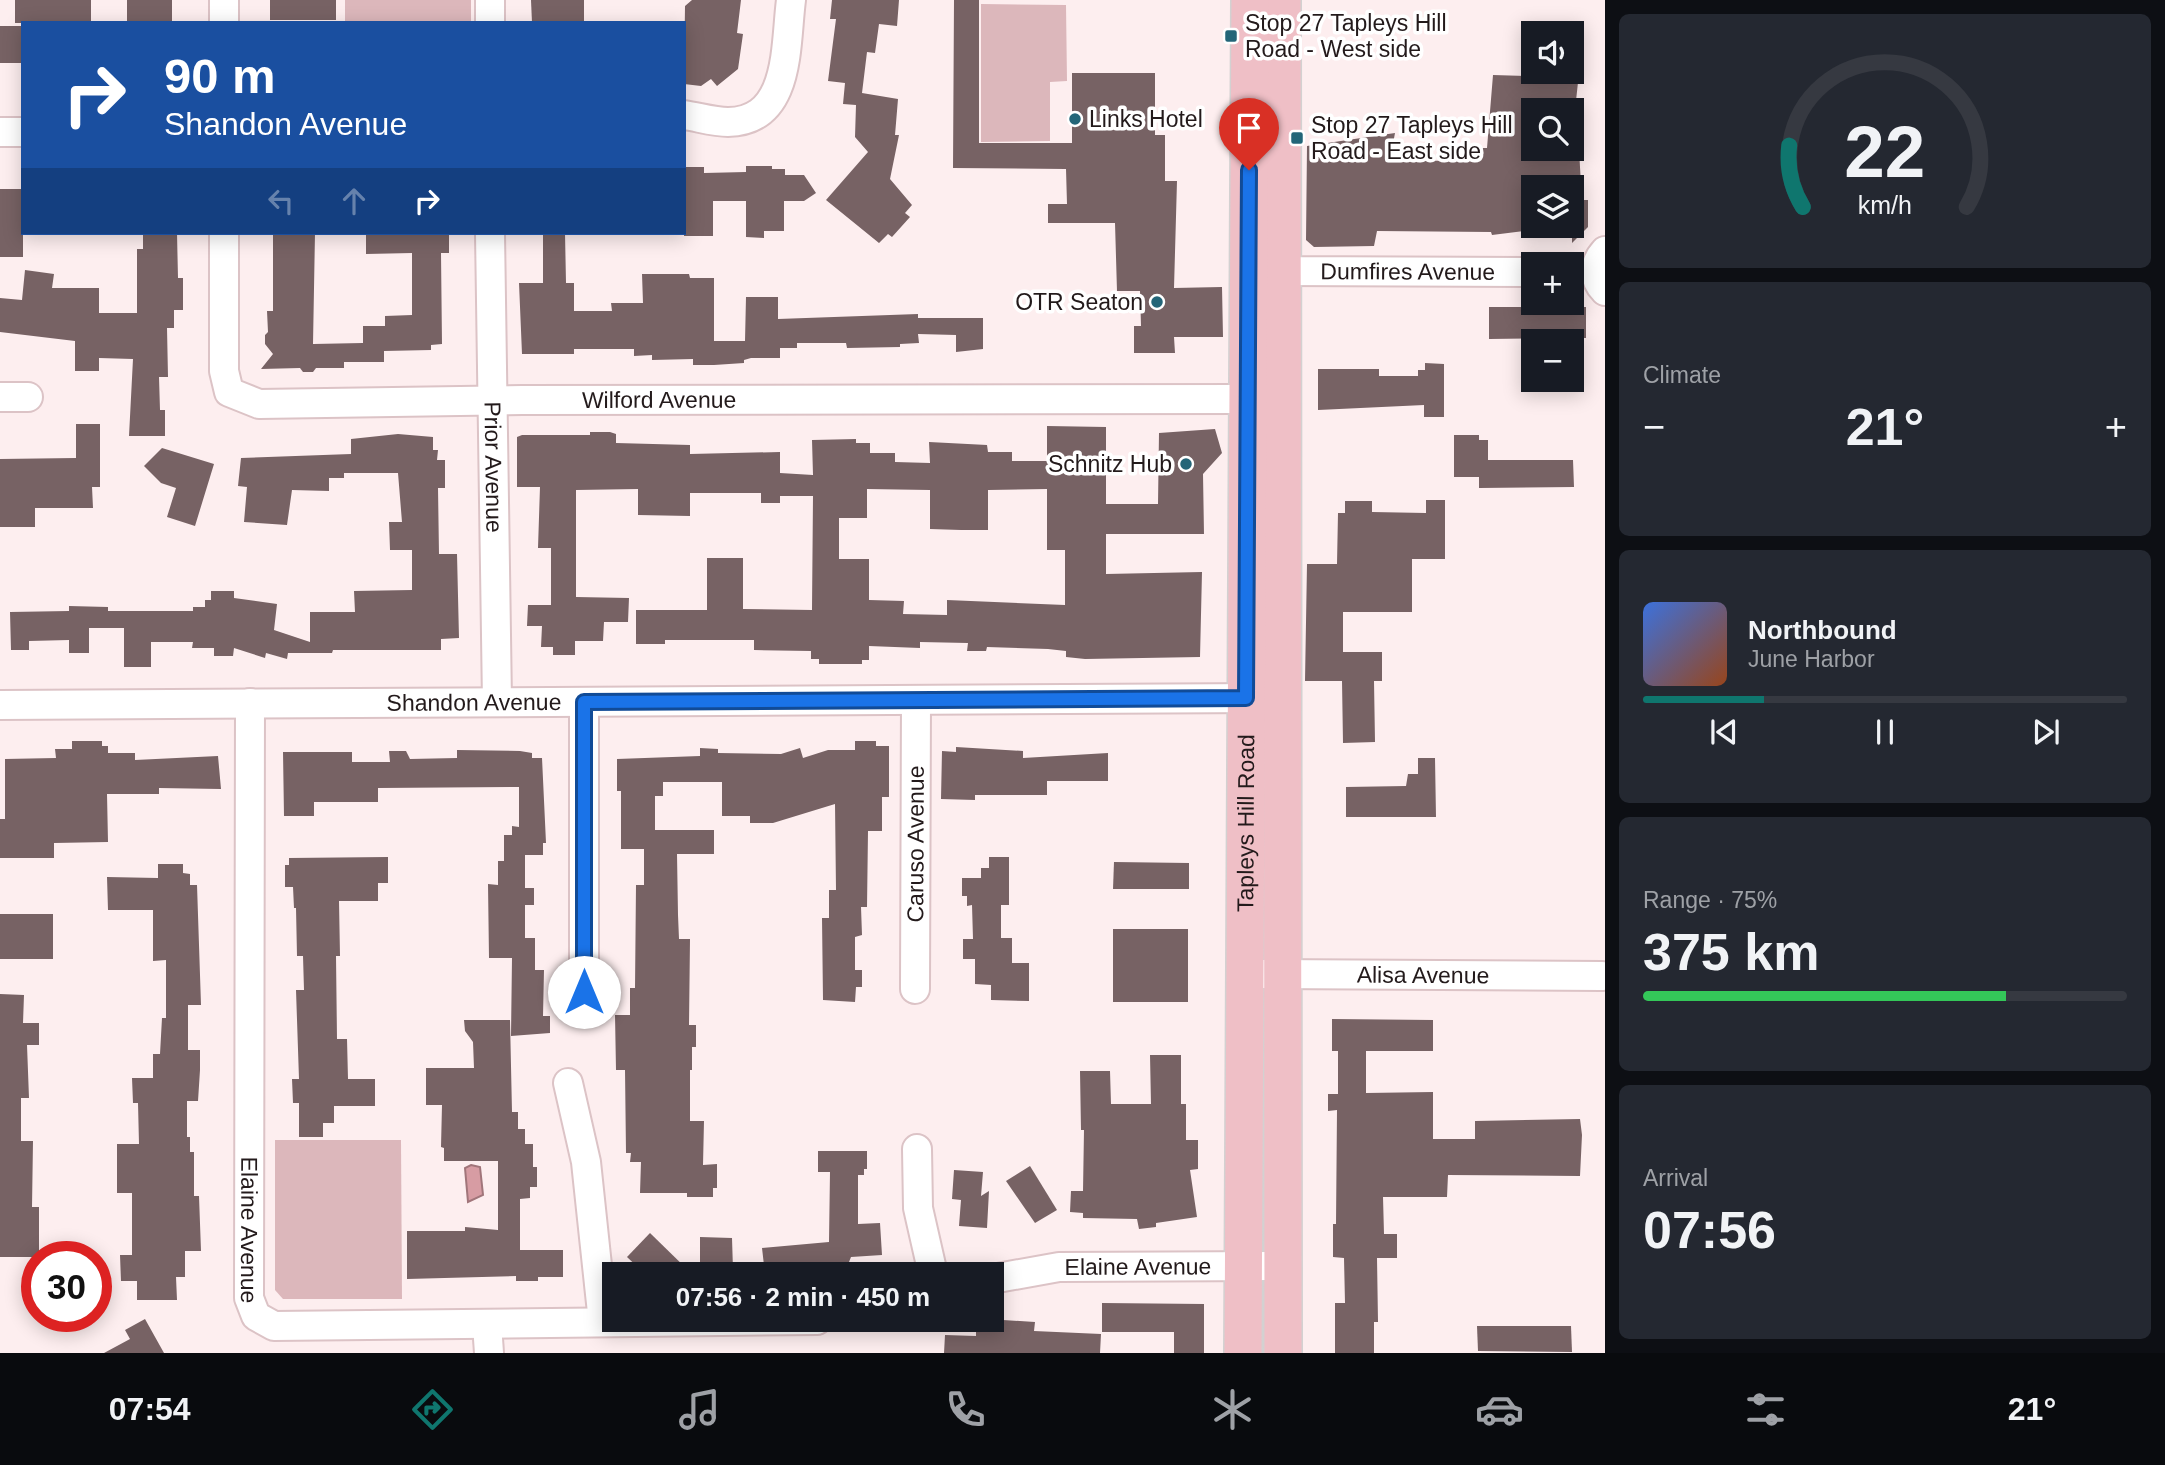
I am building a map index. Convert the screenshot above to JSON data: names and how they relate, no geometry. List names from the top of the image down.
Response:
{
  "streets": {
    "main road": ["Tapleys Hill Road"],
    "street": [
      "Dumfires Avenue",
      "Wilford Avenue",
      "Prior Avenue",
      "Shandon Avenue",
      "Caruso Avenue",
      "Alisa Avenue",
      "Elaine Avenue"
    ]
  },
  "crossings": [
    ["Dumfires Avenue", "Tapleys Hill Road"],
    ["Wilford Avenue", "Prior Avenue"],
    ["Wilford Avenue", "Tapleys Hill Road"],
    ["Prior Avenue", "Shandon Avenue"],
    ["Shandon Avenue", "Tapleys Hill Road"],
    ["Shandon Avenue", "Caruso Avenue"],
    ["Shandon Avenue", "Elaine Avenue"],
    ["Tapleys Hill Road", "Alisa Avenue"],
    ["Tapleys Hill Road", "Elaine Avenue"]
  ],
  "places": {
    "transit": ["Stop 27 Tapleys Hill Road - West side", "Stop 27 Tapleys Hill Road - East side"],
    "other": ["Links Hotel", "OTR Seaton", "Schnitz Hub"]
  },
  "page": {
    "map_buttons": ["+", "−"],
    "turn": ["90 m", "Shandon Avenue"],
    "tile": [
      "Climate",
      ["Range · 75%", "375 km"],
      ["Arrival", "07:56"]
    ],
    "heat": ["−", "21°", "+"],
    "song": ["Northbound", "June Harbor"],
    "limit": "30",
    "trip": "07:56 · 2 min · 450 m",
    "tabs": ["07:54", "21°"],
    "gauge": ["22", "km/h"]
  }
}
